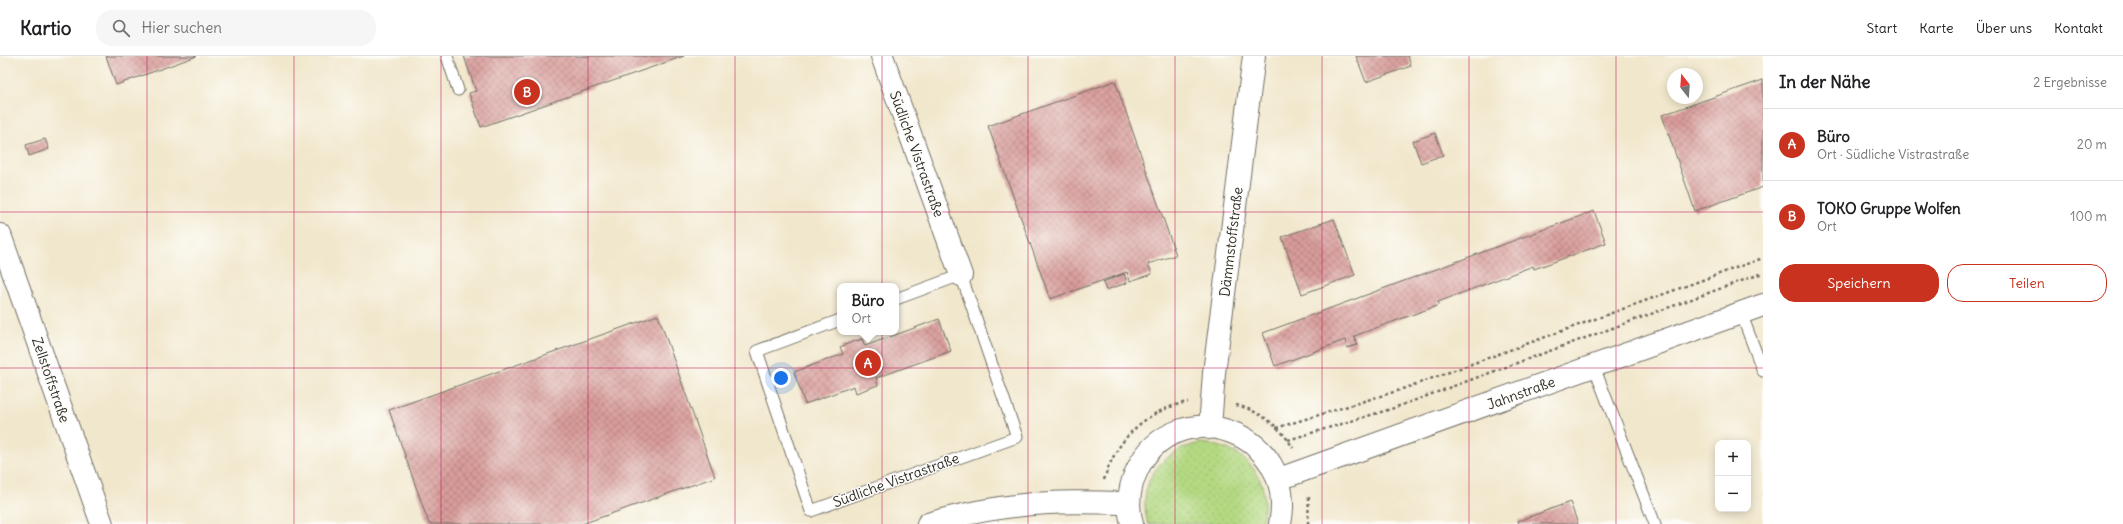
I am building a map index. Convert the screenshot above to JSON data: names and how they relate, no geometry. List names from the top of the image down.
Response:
{
  "streets": {
    "street": [
      "Südliche Vistrastraße",
      "Dämmstoffstraße",
      "Zellstoffstraße",
      "Jahnstraße"
    ]
  },
  "north": "top",
  "page": {
    "header": "Kartio",
    "search": "Hier suchen",
    "nav": [
      "Start",
      "Karte",
      "Über uns",
      "Kontakt"
    ],
    "heading": ["In der Nähe", "2 Ergebnisse"],
    "pins": ["B", "A"],
    "list": [
      {
        "mark": "A",
        "name": "Büro",
        "note": "Ort · Südliche Vistrastraße",
        "value": "20 m"
      },
      {
        "mark": "B",
        "name": "TOKO Gruppe Wolfen",
        "note": "Ort",
        "value": "100 m"
      }
    ],
    "buttons": ["Speichern", "Teilen"],
    "popup": ["Büro", "Ort"],
    "map_buttons": ["+", "−"]
  }
}
